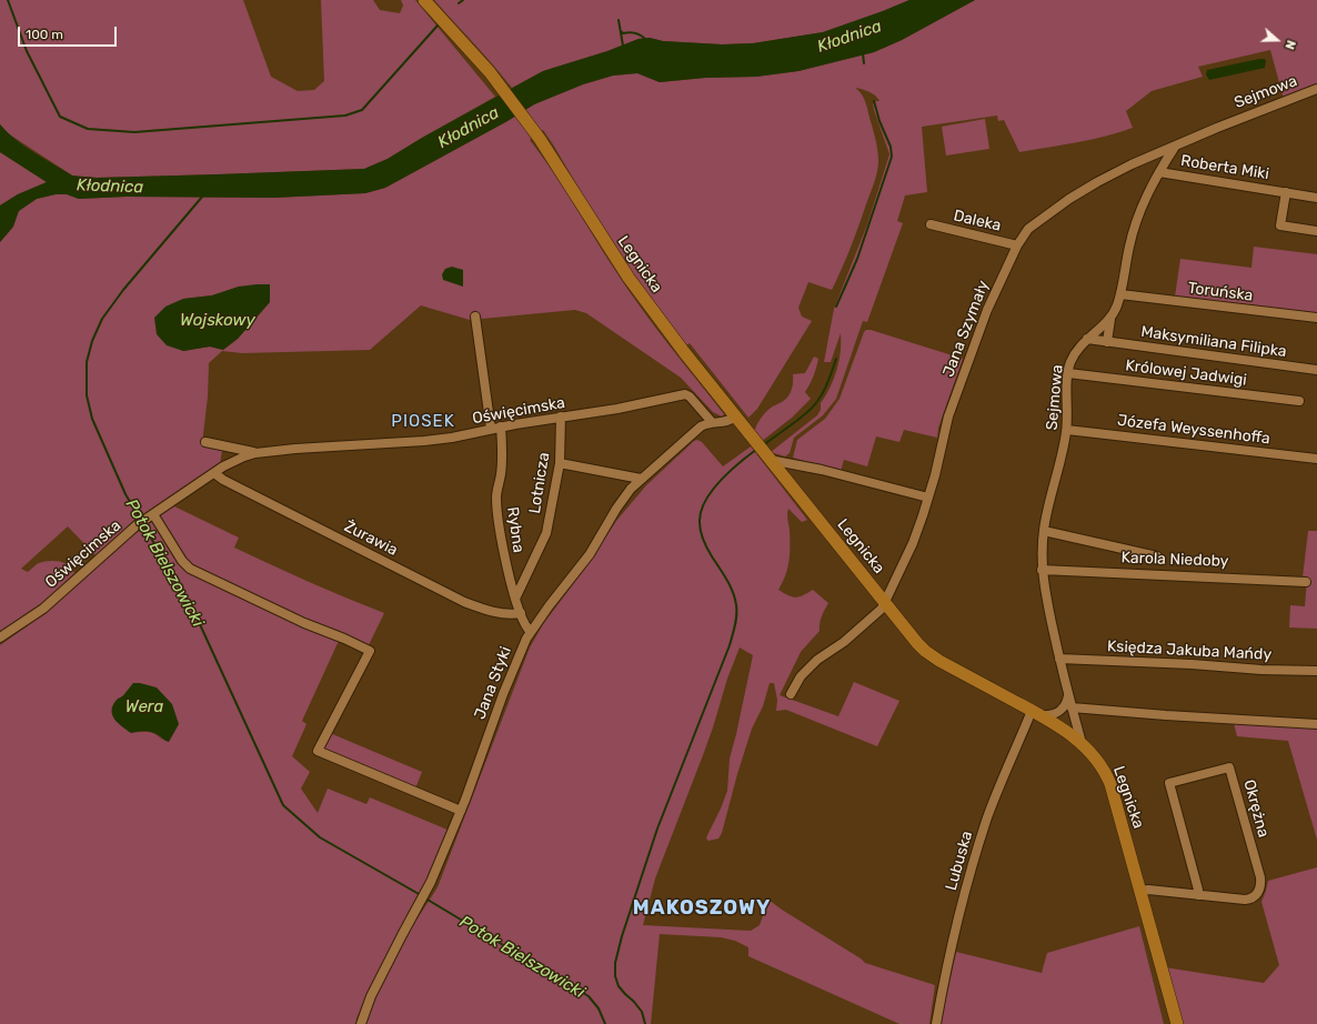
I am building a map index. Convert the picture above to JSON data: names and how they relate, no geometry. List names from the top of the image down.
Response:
{
  "streets": {
    "main road": ["Legnicka"],
    "street": [
      "Sejmowa",
      "Roberta Miki",
      "Daleka",
      "Toruńska",
      "Jana Szymały",
      "Maksymiliana Filipka",
      "Królowej Jadwigi",
      "Oświęcimska",
      "Józefa Weyssenhoffa",
      "Lotnicza",
      "Rybna",
      "Żurawia",
      "Karola Niedoby",
      "Księdza Jakuba Mańdy",
      "Jana Styki",
      "Okrężna",
      "Lubuska"
    ]
  },
  "crossings": [
    ["Sejmowa", "Roberta Miki"],
    ["Sejmowa", "Legnicka"],
    ["Sejmowa", "Toruńska"],
    ["Sejmowa", "Jana Szymały"],
    ["Sejmowa", "Maksymiliana Filipka"],
    ["Sejmowa", "Królowej Jadwigi"],
    ["Sejmowa", "Józefa Weyssenhoffa"],
    ["Sejmowa", "Karola Niedoby"],
    ["Sejmowa", "Księdza Jakuba Mańdy"],
    ["Daleka", "Jana Szymały"],
    ["Legnicka", "Jana Szymały"],
    ["Legnicka", "Jana Styki"],
    ["Legnicka", "Okrężna"],
    ["Legnicka", "Lubuska"],
    ["Oświęcimska", "Lotnicza"],
    ["Oświęcimska", "Rybna"],
    ["Oświęcimska", "Żurawia"],
    ["Oświęcimska", "Jana Styki"],
    ["Lotnicza", "Rybna"],
    ["Rybna", "Żurawia"],
    ["Rybna", "Jana Styki"]
  ],
  "districts": ["PIOSEK", "MAKOSZOWY"],
  "water": [
    "Kłodnica",
    "Wojskowy",
    "Potok Bielszowicki",
    "Wera"
  ],
  "scale_bar": "100 m",
  "north": "right"
}
